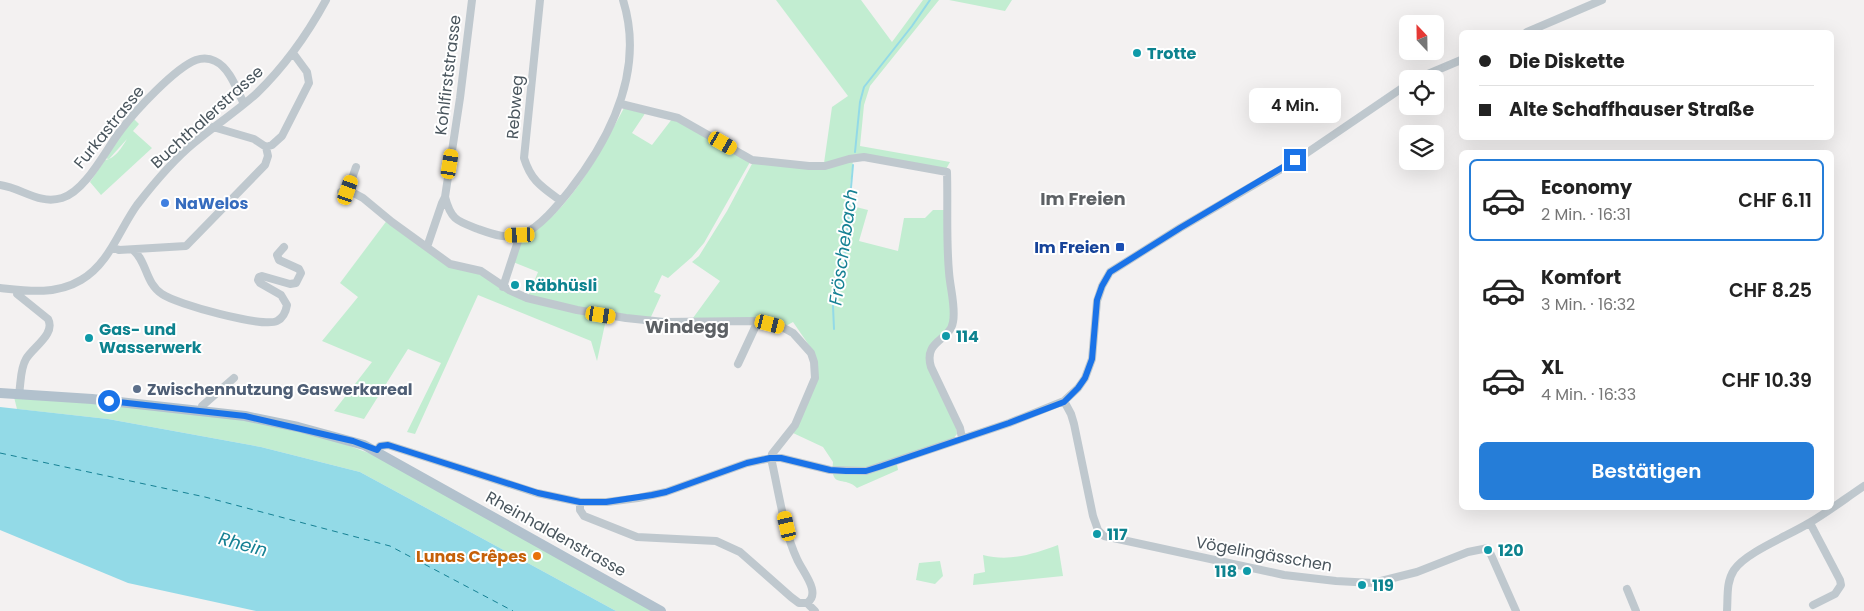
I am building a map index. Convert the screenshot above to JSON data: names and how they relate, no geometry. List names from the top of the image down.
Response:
{
  "streets": {
    "main road": ["Rheinhaldenstrasse"],
    "street": [
      "Kohlfirststrasse",
      "Rebweg",
      "Buchthalerstrasse",
      "Furkastrasse",
      "Vögelingässchen"
    ]
  },
  "crossings": [
    ["Buchthalerstrasse", "Furkastrasse"]
  ],
  "districts": ["Im Freien", "Windegg"],
  "water": ["Fröschebach", "Rhein"],
  "places": {
    "other": [
      "Trotte",
      "NaWelos",
      "Räbhüsli",
      "114",
      "Gas- und Wasserwerk",
      "Zwischennutzung Gaswerkareal",
      "117",
      "120",
      "Lunas Crêpes",
      "118",
      "119"
    ],
    "transit": ["Im Freien"]
  },
  "north": "top",
  "page": {
    "banner": ["Die Diskette", "Alte Schaffhauser Straße"],
    "bubble": "4 Min.",
    "list": [
      {
        "name": "Economy",
        "note": "2 Min. · 16:31",
        "value": "CHF 6.11"
      },
      {
        "name": "Komfort",
        "note": "3 Min. · 16:32",
        "value": "CHF 8.25"
      },
      {
        "name": "XL",
        "note": "4 Min. · 16:33",
        "value": "CHF 10.39"
      }
    ],
    "buttons": "Bestätigen"
  }
}
